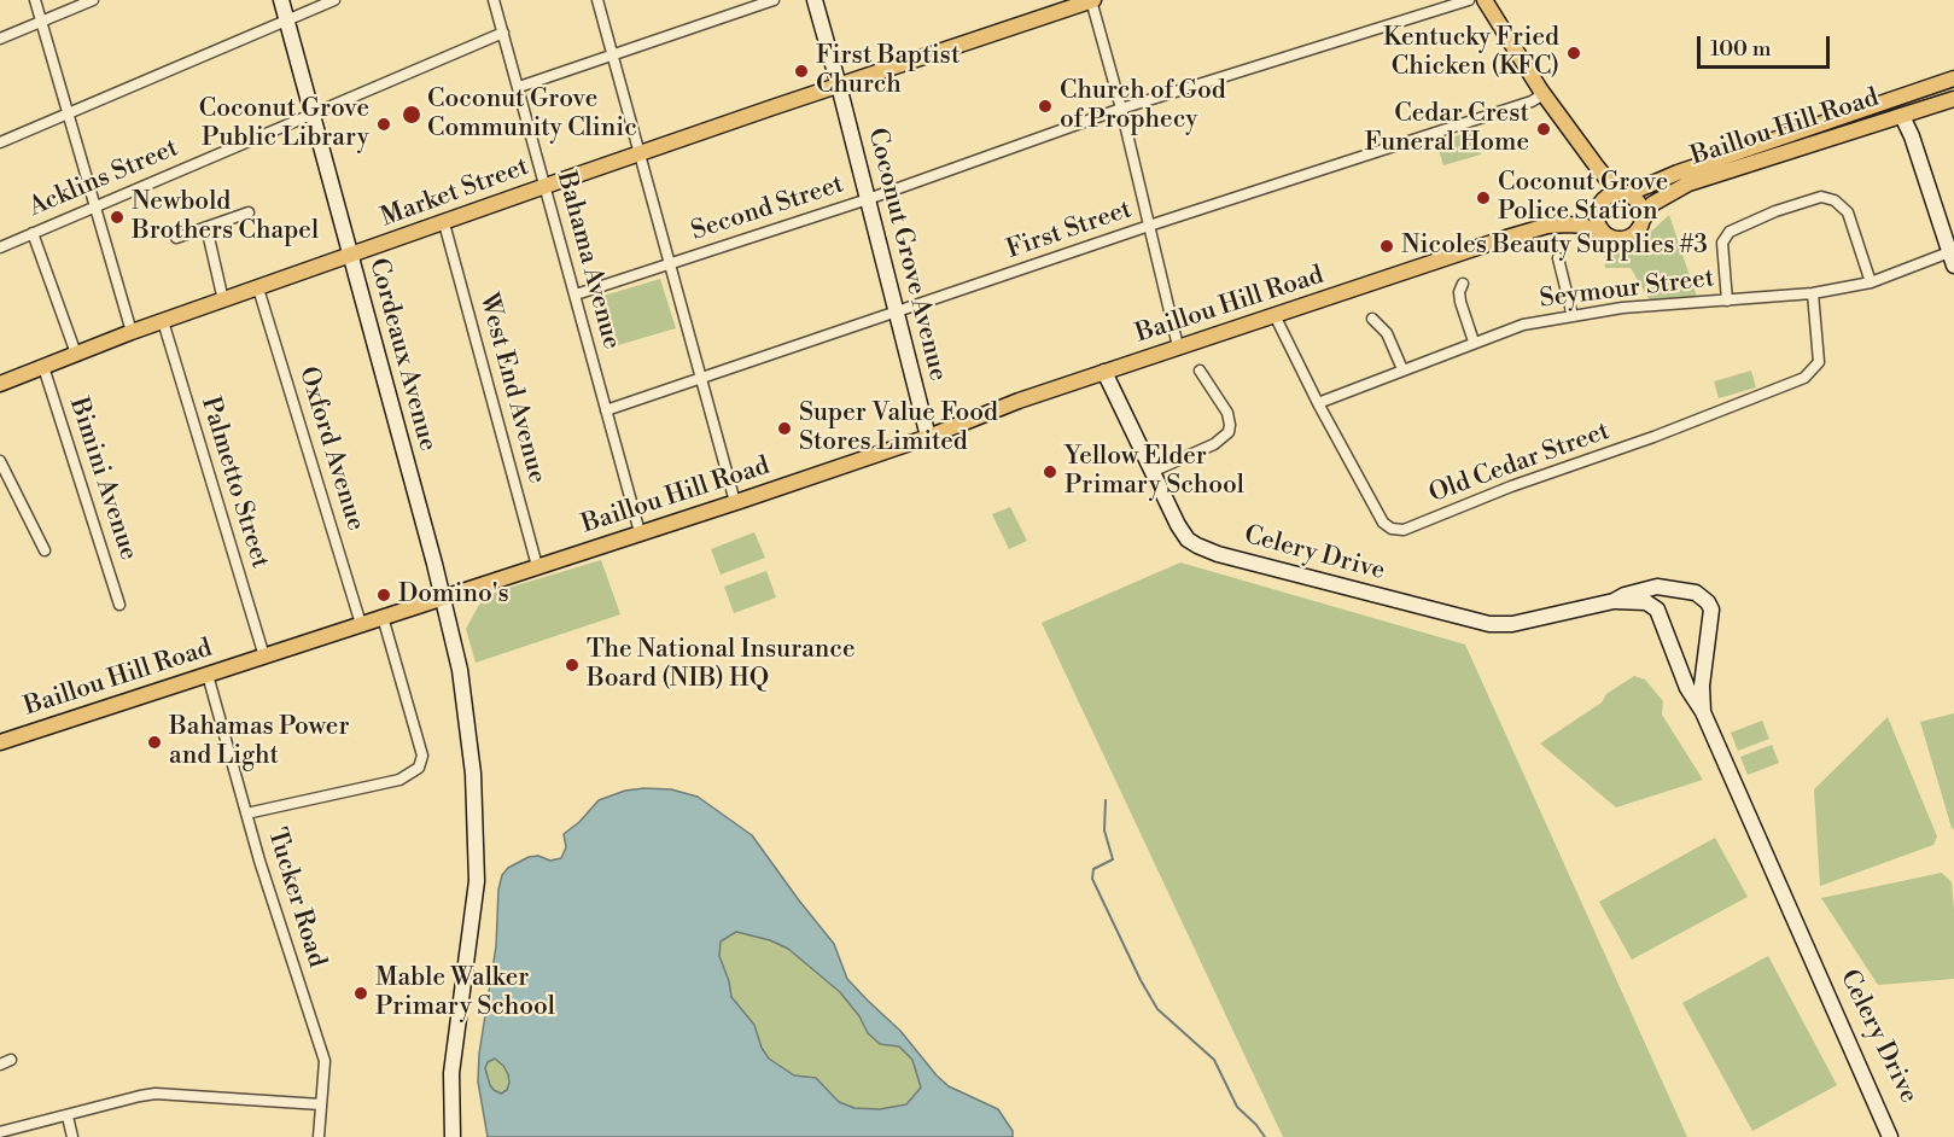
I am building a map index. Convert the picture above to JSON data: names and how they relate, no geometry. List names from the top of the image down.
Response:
{
  "streets": {
    "main road": ["Baillou Hill Road", "Market Street"],
    "street": [
      "Acklins Street",
      "Second Street",
      "First Street",
      "Coconut Grove Avenue",
      "Bahama Avenue",
      "Seymour Street",
      "Cordeaux Avenue",
      "West End Avenue",
      "Oxford Avenue",
      "Old Cedar Street",
      "Bimini Avenue",
      "Palmetto Street",
      "Celery Drive",
      "Tucker Road"
    ]
  },
  "crossings": [
    ["Baillou Hill Road", "Coconut Grove Avenue"],
    ["Baillou Hill Road", "Bahama Avenue"],
    ["Baillou Hill Road", "Cordeaux Avenue"],
    ["Baillou Hill Road", "West End Avenue"],
    ["Baillou Hill Road", "Oxford Avenue"],
    ["Baillou Hill Road", "Old Cedar Street"],
    ["Baillou Hill Road", "Palmetto Street"],
    ["Baillou Hill Road", "Celery Drive"],
    ["Baillou Hill Road", "Tucker Road"],
    ["Acklins Street", "Bahama Avenue"],
    ["Acklins Street", "Cordeaux Avenue"],
    ["Market Street", "Coconut Grove Avenue"],
    ["Market Street", "Bahama Avenue"],
    ["Market Street", "Cordeaux Avenue"],
    ["Market Street", "West End Avenue"],
    ["Market Street", "Oxford Avenue"],
    ["Market Street", "Bimini Avenue"],
    ["Market Street", "Palmetto Street"],
    ["Second Street", "Coconut Grove Avenue"],
    ["Second Street", "Bahama Avenue"],
    ["First Street", "Coconut Grove Avenue"],
    ["First Street", "Bahama Avenue"],
    ["Seymour Street", "Old Cedar Street"]
  ],
  "places": [
    "Kentucky Fried Chicken (KFC)",
    "First Baptist Church",
    "Church of God of Prophecy",
    "Coconut Grove Community Clinic",
    "Coconut Grove Public Library",
    "Cedar Crest Funeral Home",
    "Coconut Grove Police Station",
    "Newbold Brothers Chapel",
    "Nicoles Beauty Supplies #3",
    "Super Value Food Stores Limited",
    "Yellow Elder Primary School",
    "Domino's",
    "The National Insurance Board (NIB) HQ",
    "Bahamas Power and Light",
    "Mable Walker Primary School"
  ],
  "scale_bar": "100 m"
}
